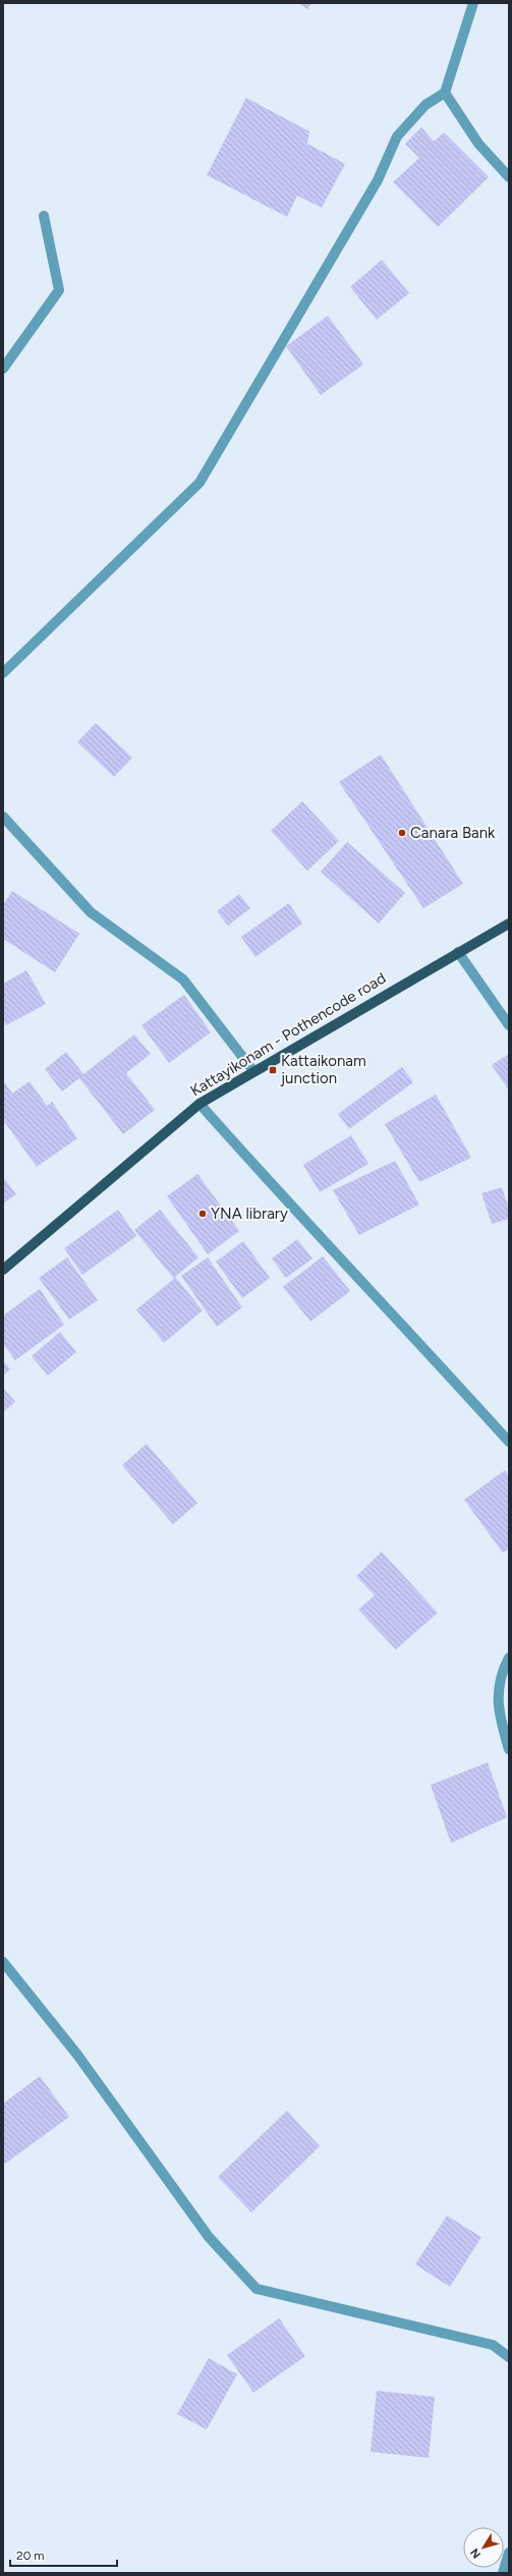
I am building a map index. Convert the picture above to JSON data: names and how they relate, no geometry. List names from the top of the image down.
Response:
{
  "streets": {
    "main road": ["Kattayikonam - Pothencode road"]
  },
  "places": {
    "other": ["Canara Bank", "YNA library"],
    "transit": ["Kattaikonam junction"]
  },
  "scale_bar": "20 m",
  "north": "bottom left"
}
